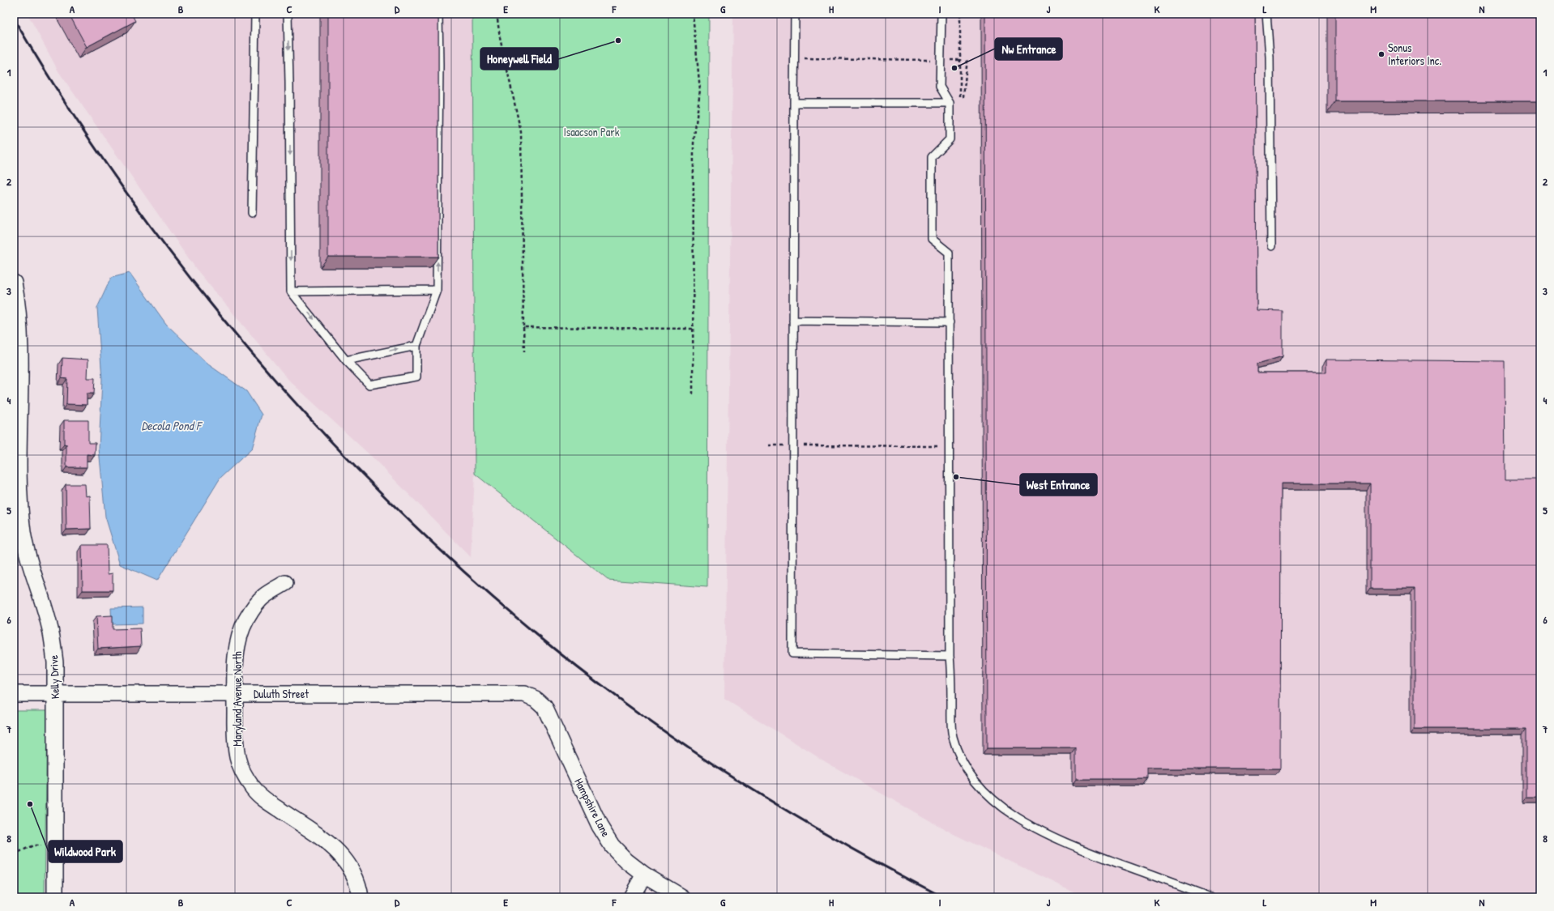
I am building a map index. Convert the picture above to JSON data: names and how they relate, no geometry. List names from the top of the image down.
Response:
{
  "streets": {
    "street": [
      "Kelly Drive",
      "Duluth Street",
      "Maryland Avenue North",
      "Hampshire Lane"
    ]
  },
  "crossings": [
    ["Kelly Drive", "Duluth Street"],
    ["Duluth Street", "Maryland Avenue North"],
    ["Duluth Street", "Hampshire Lane"]
  ],
  "water": ["Decola Pond F"],
  "parks": ["Isaacson Park"],
  "places": [
    "Honeywell Field",
    "Sonus Interiors Inc.",
    "Nw Entrance",
    "West Entrance",
    "Wildwood Park"
  ],
  "grid": {
    "columns": [
      "A",
      "B",
      "C",
      "D",
      "E",
      "F",
      "G",
      "H",
      "I",
      "J",
      "K",
      "L",
      "M",
      "N"
    ],
    "rows": [
      "1",
      "2",
      "3",
      "4",
      "5",
      "6",
      "7",
      "8"
    ]
  }
}
